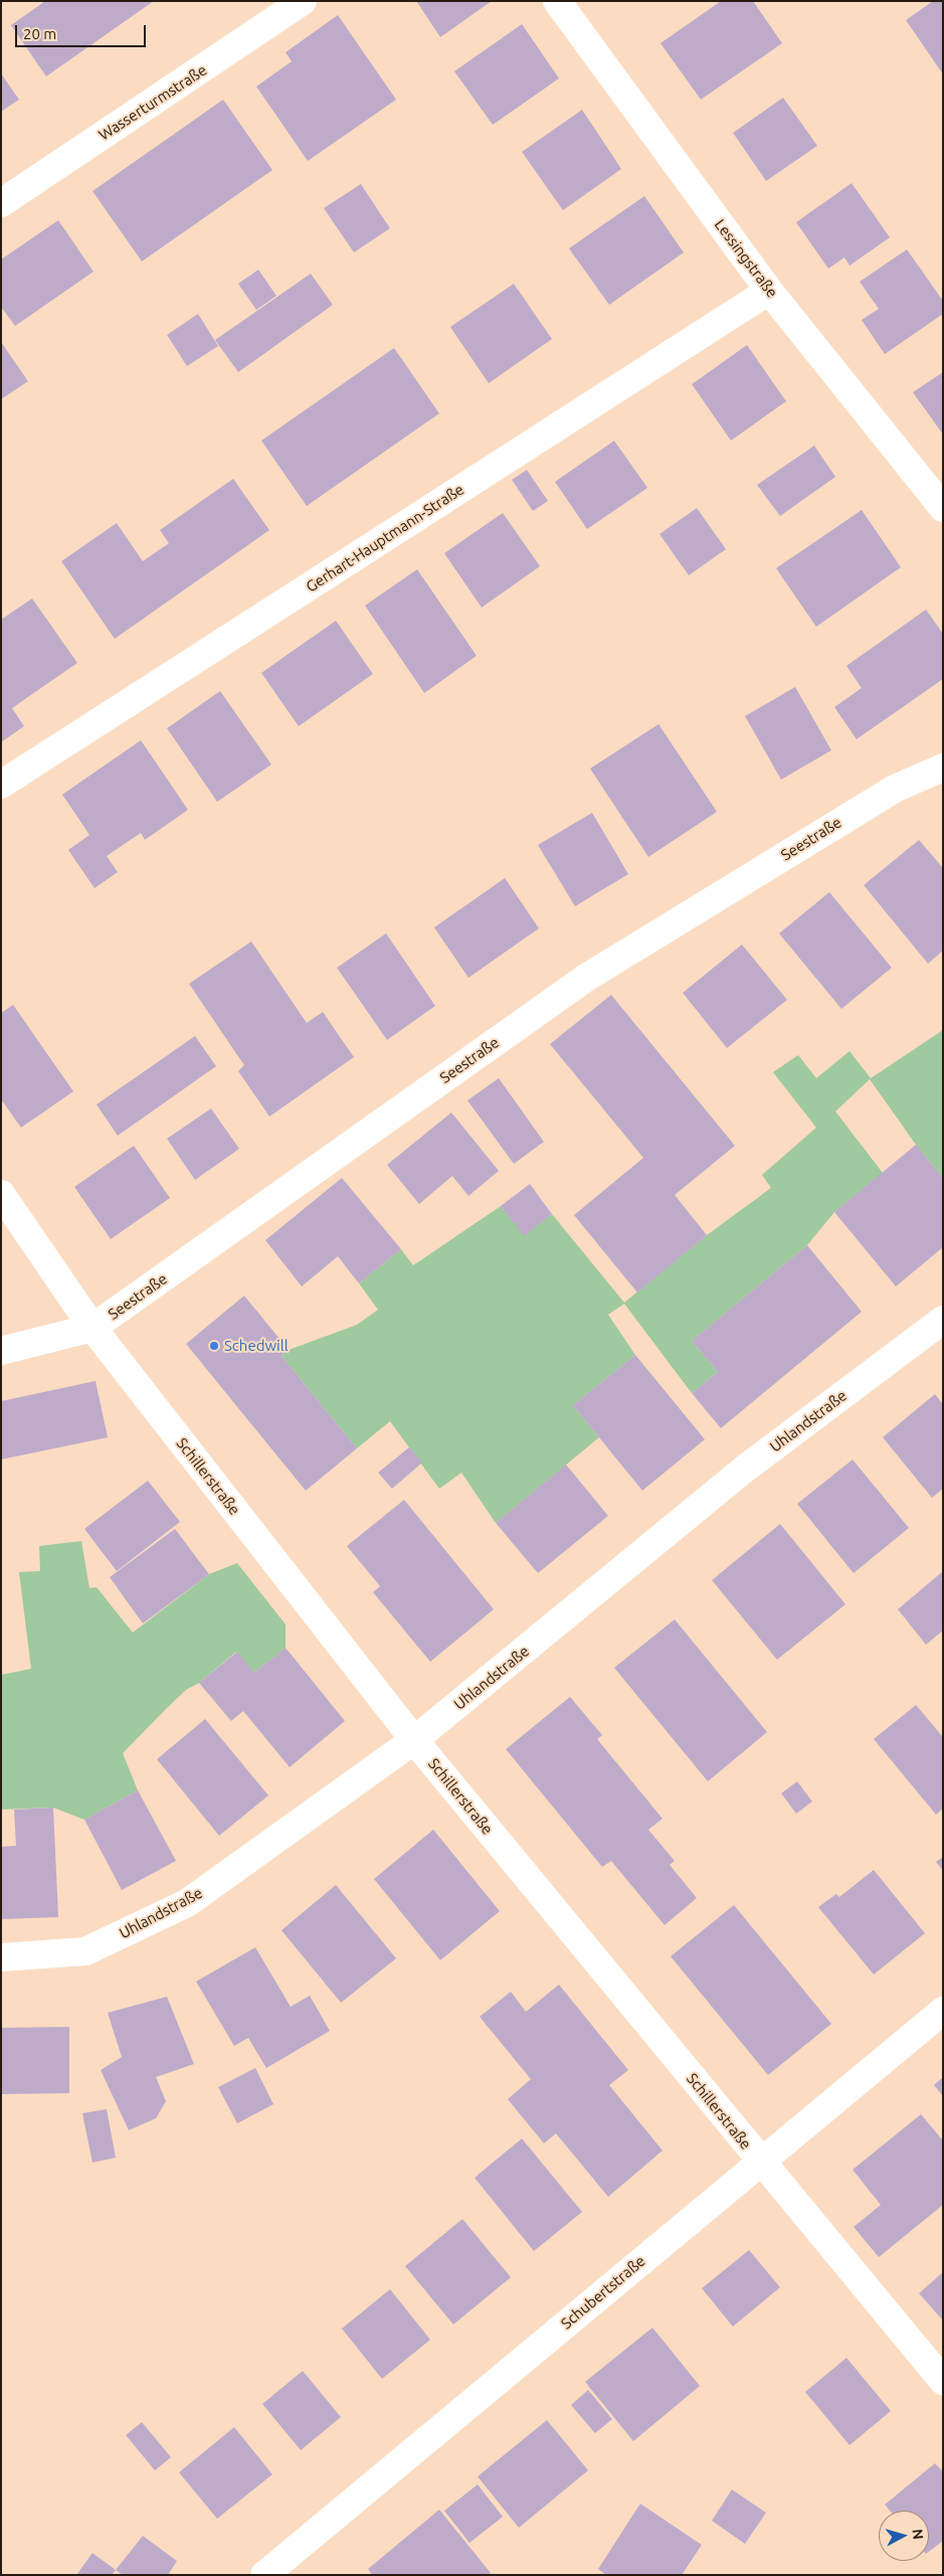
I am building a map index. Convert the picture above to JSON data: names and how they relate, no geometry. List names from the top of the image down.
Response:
{
  "streets": {
    "street": [
      "Wasserturmstraße",
      "Lessingstraße",
      "Gerhart-Hauptmann-Straße",
      "Seestraße",
      "Uhlandstraße",
      "Schillerstraße",
      "Schubertstraße"
    ]
  },
  "crossings": [
    ["Lessingstraße", "Gerhart-Hauptmann-Straße"],
    ["Seestraße", "Schillerstraße"],
    ["Uhlandstraße", "Schillerstraße"],
    ["Schillerstraße", "Schubertstraße"]
  ],
  "places": ["Schedwill"],
  "scale_bar": "20 m",
  "north": "right"
}
